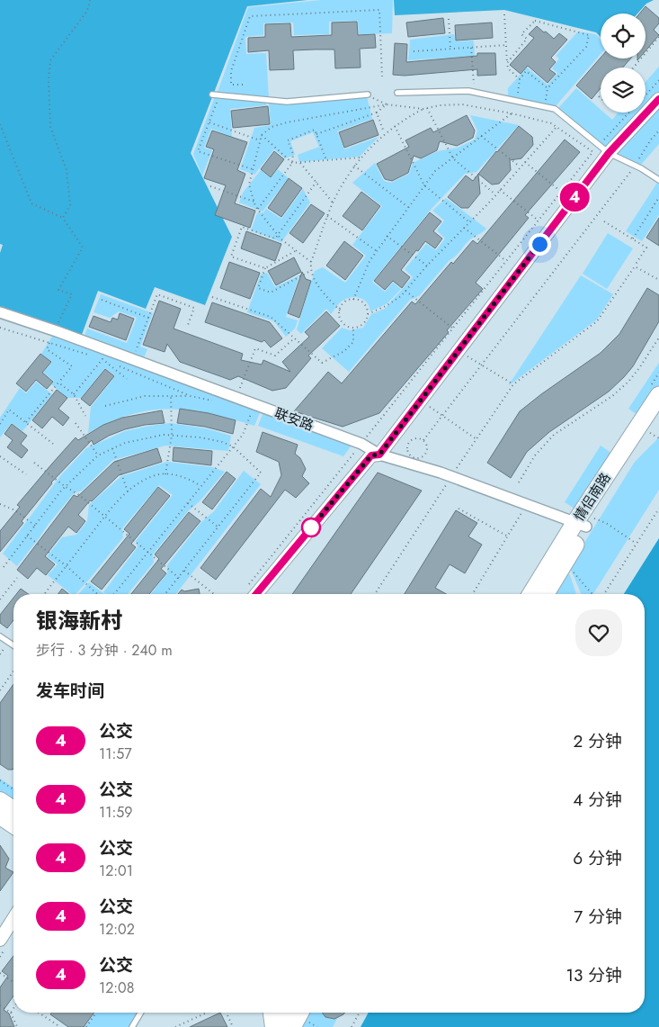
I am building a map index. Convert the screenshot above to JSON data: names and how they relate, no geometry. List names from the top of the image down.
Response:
{
  "streets": {
    "highway": ["情侣南路"],
    "street": ["联安路"]
  },
  "crossings": [
    ["联安路", "情侣南路"]
  ],
  "lines": ["bus line 4"],
  "page": {
    "on_map": "4",
    "heading": [
      ["银海新村", "步行 · 3 分钟 · 240 m"],
      "发车时间"
    ],
    "list": [
      {
        "mark": "4",
        "name": "公交",
        "note": "11:57",
        "value": "2 分钟"
      },
      {
        "mark": "4",
        "name": "公交",
        "note": "11:59",
        "value": "4 分钟"
      },
      {
        "mark": "4",
        "name": "公交",
        "note": "12:01",
        "value": "6 分钟"
      },
      {
        "mark": "4",
        "name": "公交",
        "note": "12:02",
        "value": "7 分钟"
      },
      {
        "mark": "4",
        "name": "公交",
        "note": "12:08",
        "value": "13 分钟"
      }
    ]
  }
}
